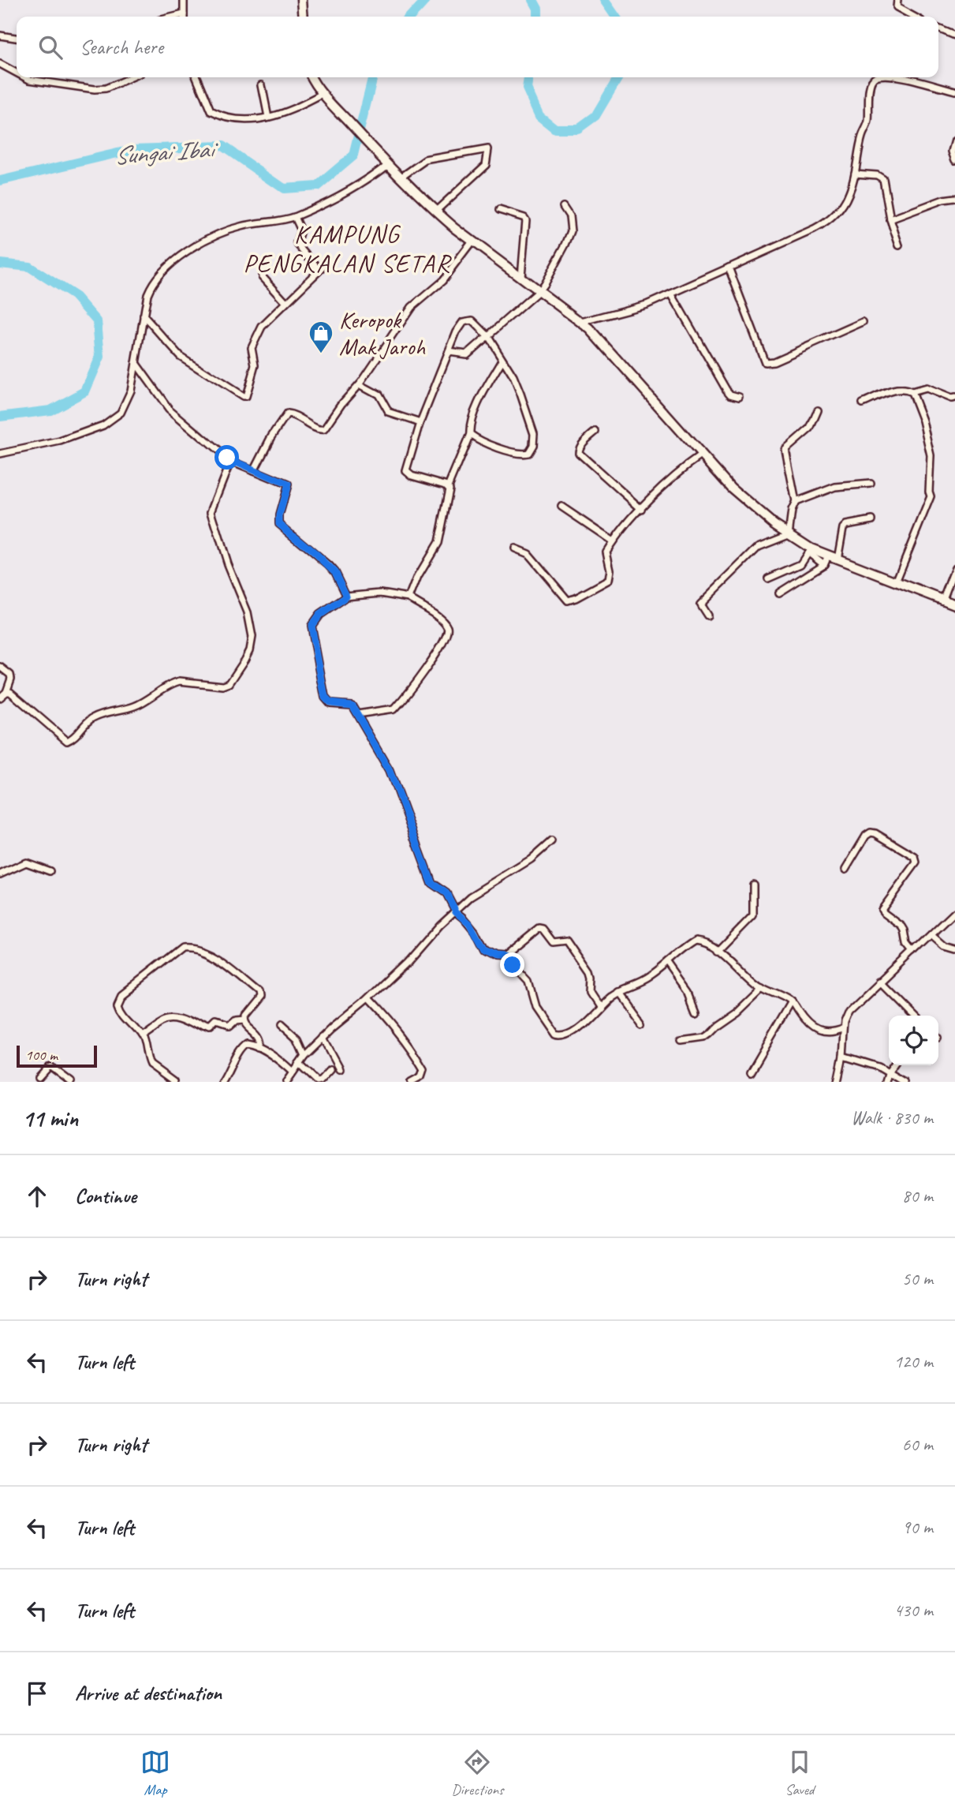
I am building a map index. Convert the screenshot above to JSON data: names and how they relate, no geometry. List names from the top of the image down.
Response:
{
  "districts": ["KAMPUNG PENGKALAN SETAR"],
  "water": ["Sungai Ibai"],
  "places": {
    "shop": ["Keropok Mak Jaroh"]
  },
  "scale_bar": "100 m",
  "page": {
    "search": "Search here",
    "scale": "100 m",
    "heading": ["11 min", "Walk · 830 m"],
    "list": [
      ["Continue", "80 m"],
      ["Turn right", "50 m"],
      ["Turn left", "120 m"],
      ["Turn right", "60 m"],
      ["Turn left", "90 m"],
      ["Turn left", "430 m"],
      "Arrive at destination"
    ],
    "nav": ["Map", "Directions", "Saved"]
  }
}
